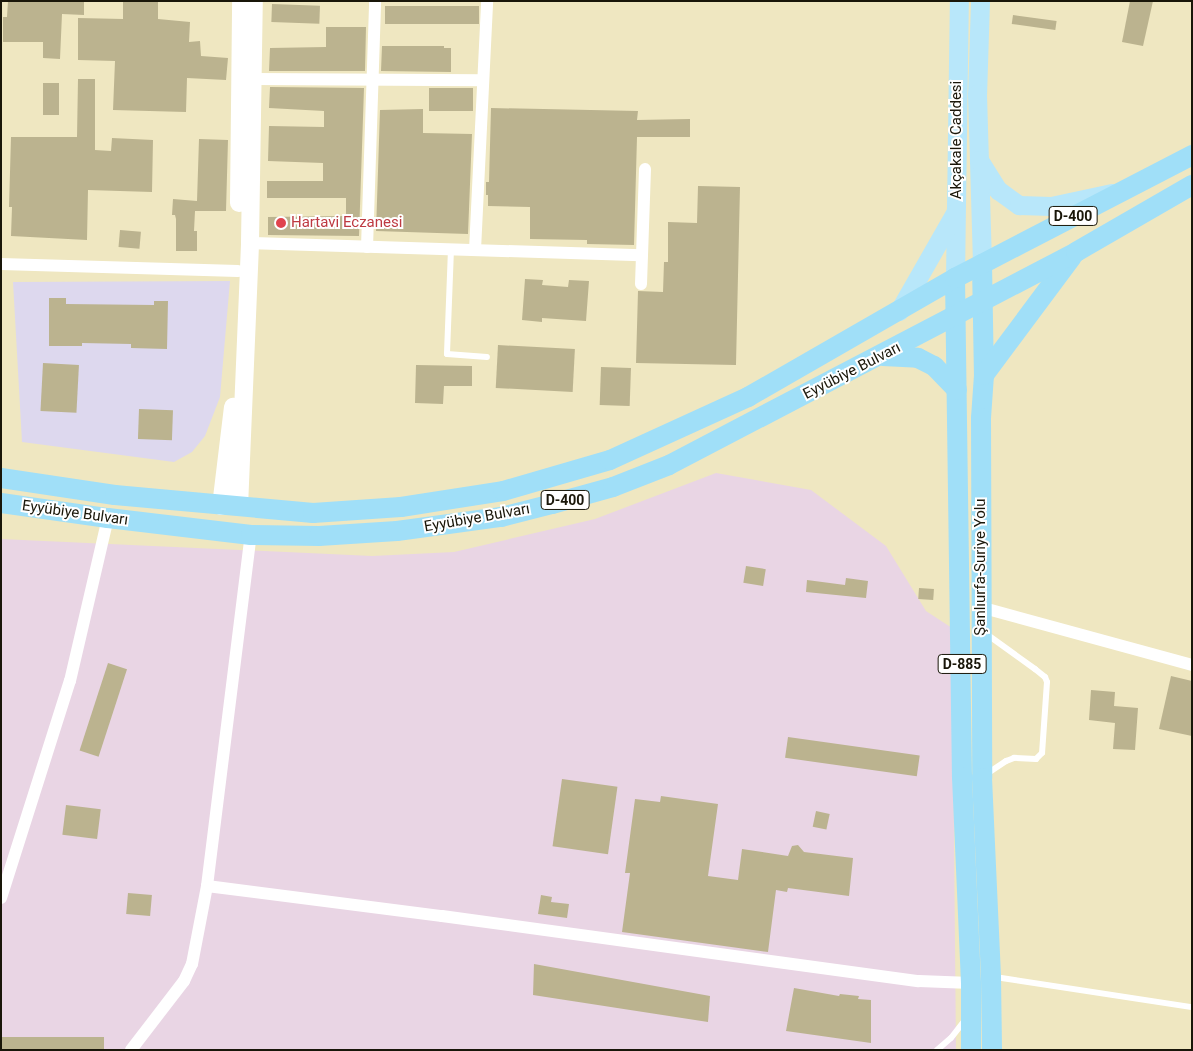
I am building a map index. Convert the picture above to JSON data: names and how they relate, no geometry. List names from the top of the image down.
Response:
{
  "streets": {
    "highway": [
      "D-400",
      "Eyyübiye Bulvarı",
      "Şanlıurfa-Suriye Yolu",
      "D-885"
    ],
    "main road": ["Akçakale Caddesi"]
  },
  "crossings": [
    ["Akçakale Caddesi", "D-400"],
    ["Akçakale Caddesi", "Eyyübiye Bulvarı"],
    ["Akçakale Caddesi", "Şanlıurfa-Suriye Yolu"],
    ["D-400", "Eyyübiye Bulvarı"],
    ["D-400", "Şanlıurfa-Suriye Yolu"],
    ["Eyyübiye Bulvarı", "Şanlıurfa-Suriye Yolu"]
  ],
  "places": ["Hartavi Eczanesi"]
}
